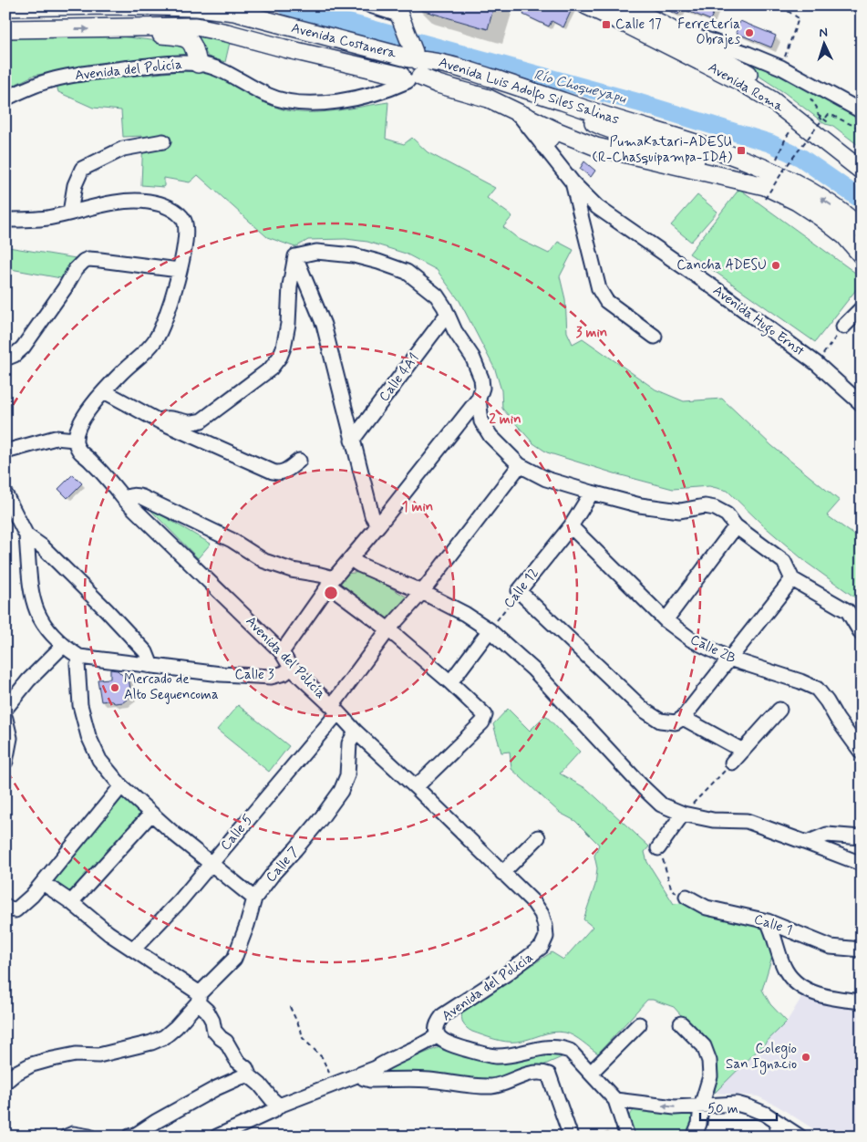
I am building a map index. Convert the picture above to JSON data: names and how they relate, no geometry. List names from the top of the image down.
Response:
{
  "streets": {
    "main road": ["Avenida Costanera", "Avenida Roma", "Avenida Luis Adolfo Siles Salinas"],
    "street": [
      "Avenida del Policía",
      "Avenida Hugo Ernst",
      "Calle 4A1",
      "Calle 12",
      "Calle 2B",
      "Calle 3",
      "Calle 5",
      "Calle 7",
      "Calle 1"
    ]
  },
  "crossings": [
    ["Avenida Costanera", "Avenida del Policía"],
    ["Avenida Costanera", "Avenida Luis Adolfo Siles Salinas"],
    ["Avenida del Policía", "Avenida Luis Adolfo Siles Salinas"],
    ["Avenida del Policía", "Calle 3"],
    ["Avenida del Policía", "Calle 5"],
    ["Avenida del Policía", "Calle 7"],
    ["Avenida Luis Adolfo Siles Salinas", "Avenida Hugo Ernst"],
    ["Calle 12", "Calle 2B"]
  ],
  "water": ["Río Choqueyapu"],
  "places": {
    "transit": ["Calle 17", "PumaKatari-ADESU (R-Chasquipampa-IDA)"],
    "other": [
      "Ferretería Obrajes",
      "Cancha ADESU",
      "Mercado de Alto Seguencoma",
      "Colegio San Ignacio"
    ]
  },
  "scale_bar": "50 m",
  "north": "top",
  "rings": ["3 min", "2 min", "1 min"]
}
